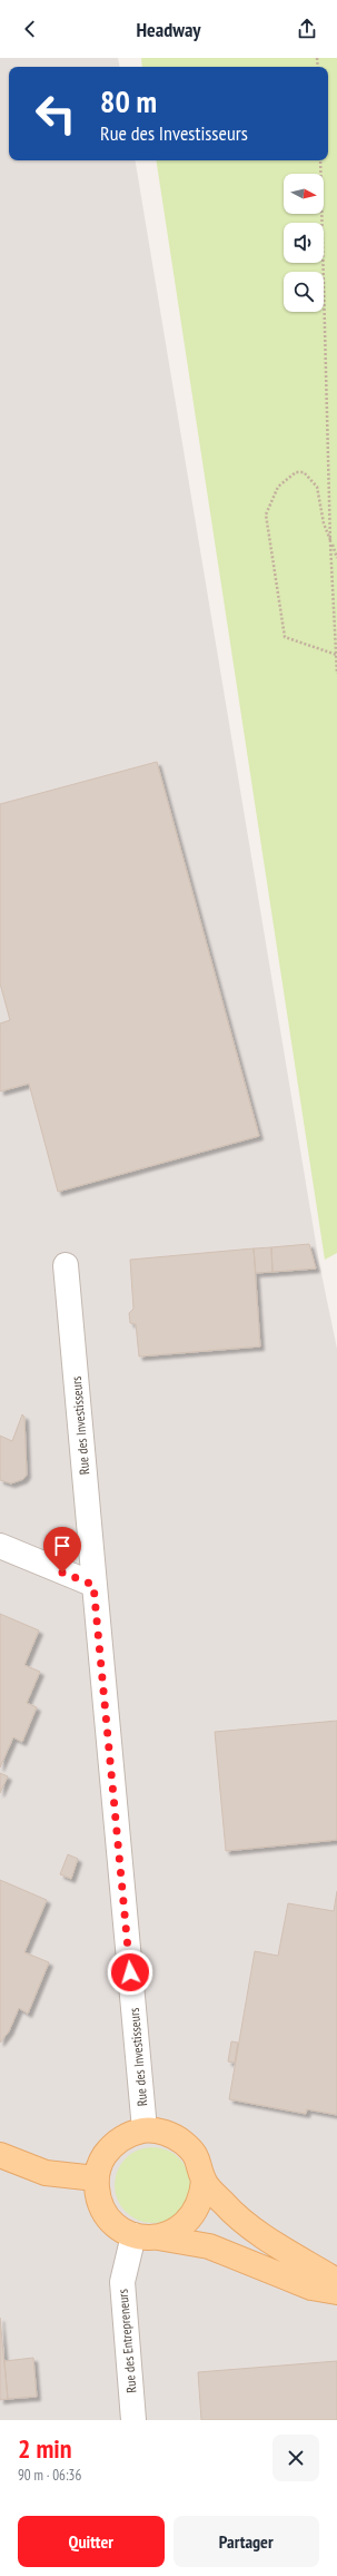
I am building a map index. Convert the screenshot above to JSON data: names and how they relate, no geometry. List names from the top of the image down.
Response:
{
  "streets": {
    "lane": ["Rue des Investisseurs", "Rue des Entrepreneurs"]
  },
  "crossings": [
    ["Rue des Investisseurs", "Rue des Entrepreneurs"]
  ],
  "north": "right",
  "page": {
    "header": "Headway",
    "turn": ["80 m", "Rue des Investisseurs"],
    "heading": ["2 min", "90 m · 06:36"],
    "buttons": ["Quitter", "Partager"]
  }
}
